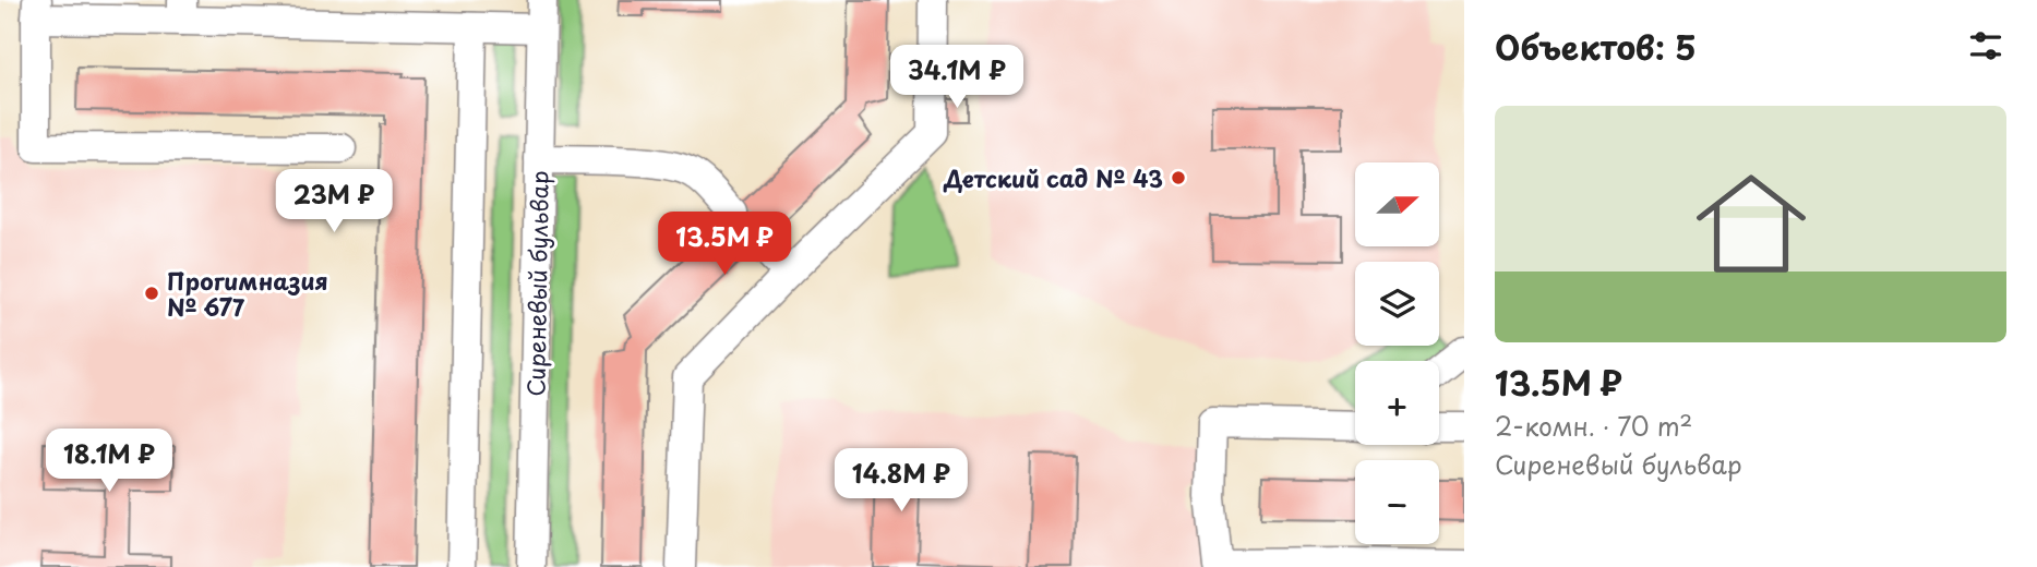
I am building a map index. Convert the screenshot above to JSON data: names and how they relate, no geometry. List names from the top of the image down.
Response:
{
  "streets": {
    "street": ["Сиреневый бульвар"]
  },
  "places": ["Детский сад № 43", "Прогимназия № 677"],
  "north": "right",
  "page": {
    "heading": "Объектов: 5",
    "price": [
      "34.1M ₽",
      "23M ₽",
      "13.5M ₽",
      "18.1M ₽",
      "14.8M ₽"
    ],
    "list": [
      {
        "name": "13.5M ₽",
        "note": "2-комн. · 70 m² · Сиреневый бульвар"
      }
    ],
    "map_buttons": ["+", "−"]
  }
}
